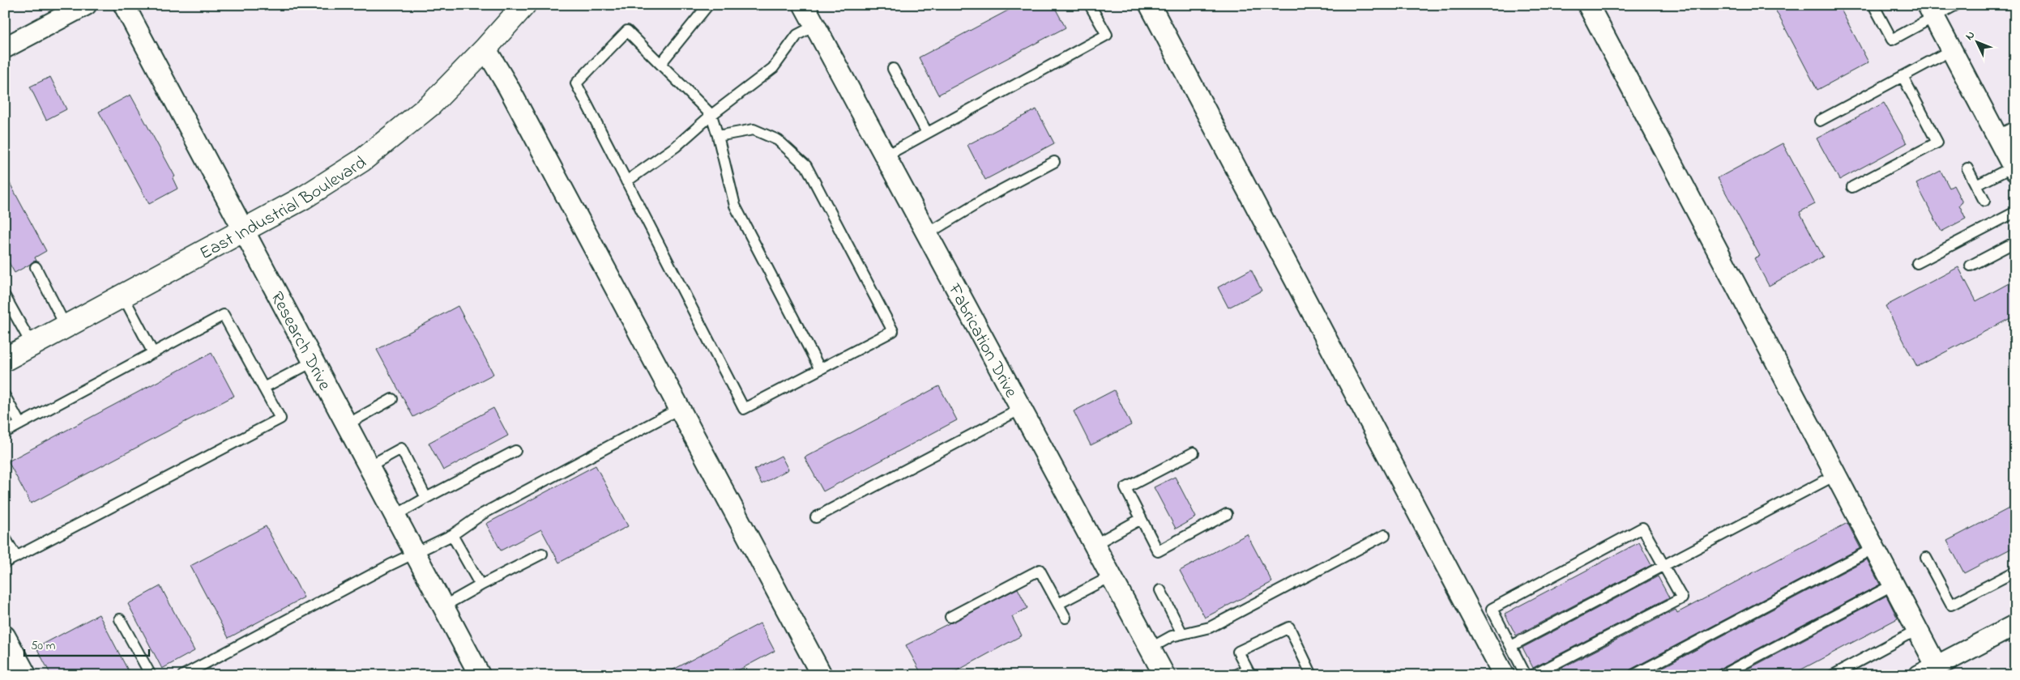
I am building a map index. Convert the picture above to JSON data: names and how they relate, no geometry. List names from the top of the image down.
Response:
{
  "streets": {
    "street": ["East Industrial Boulevard", "Research Drive", "Fabrication Drive"]
  },
  "crossings": [
    ["East Industrial Boulevard", "Research Drive"]
  ],
  "scale_bar": "50 m",
  "north": "top left"
}
